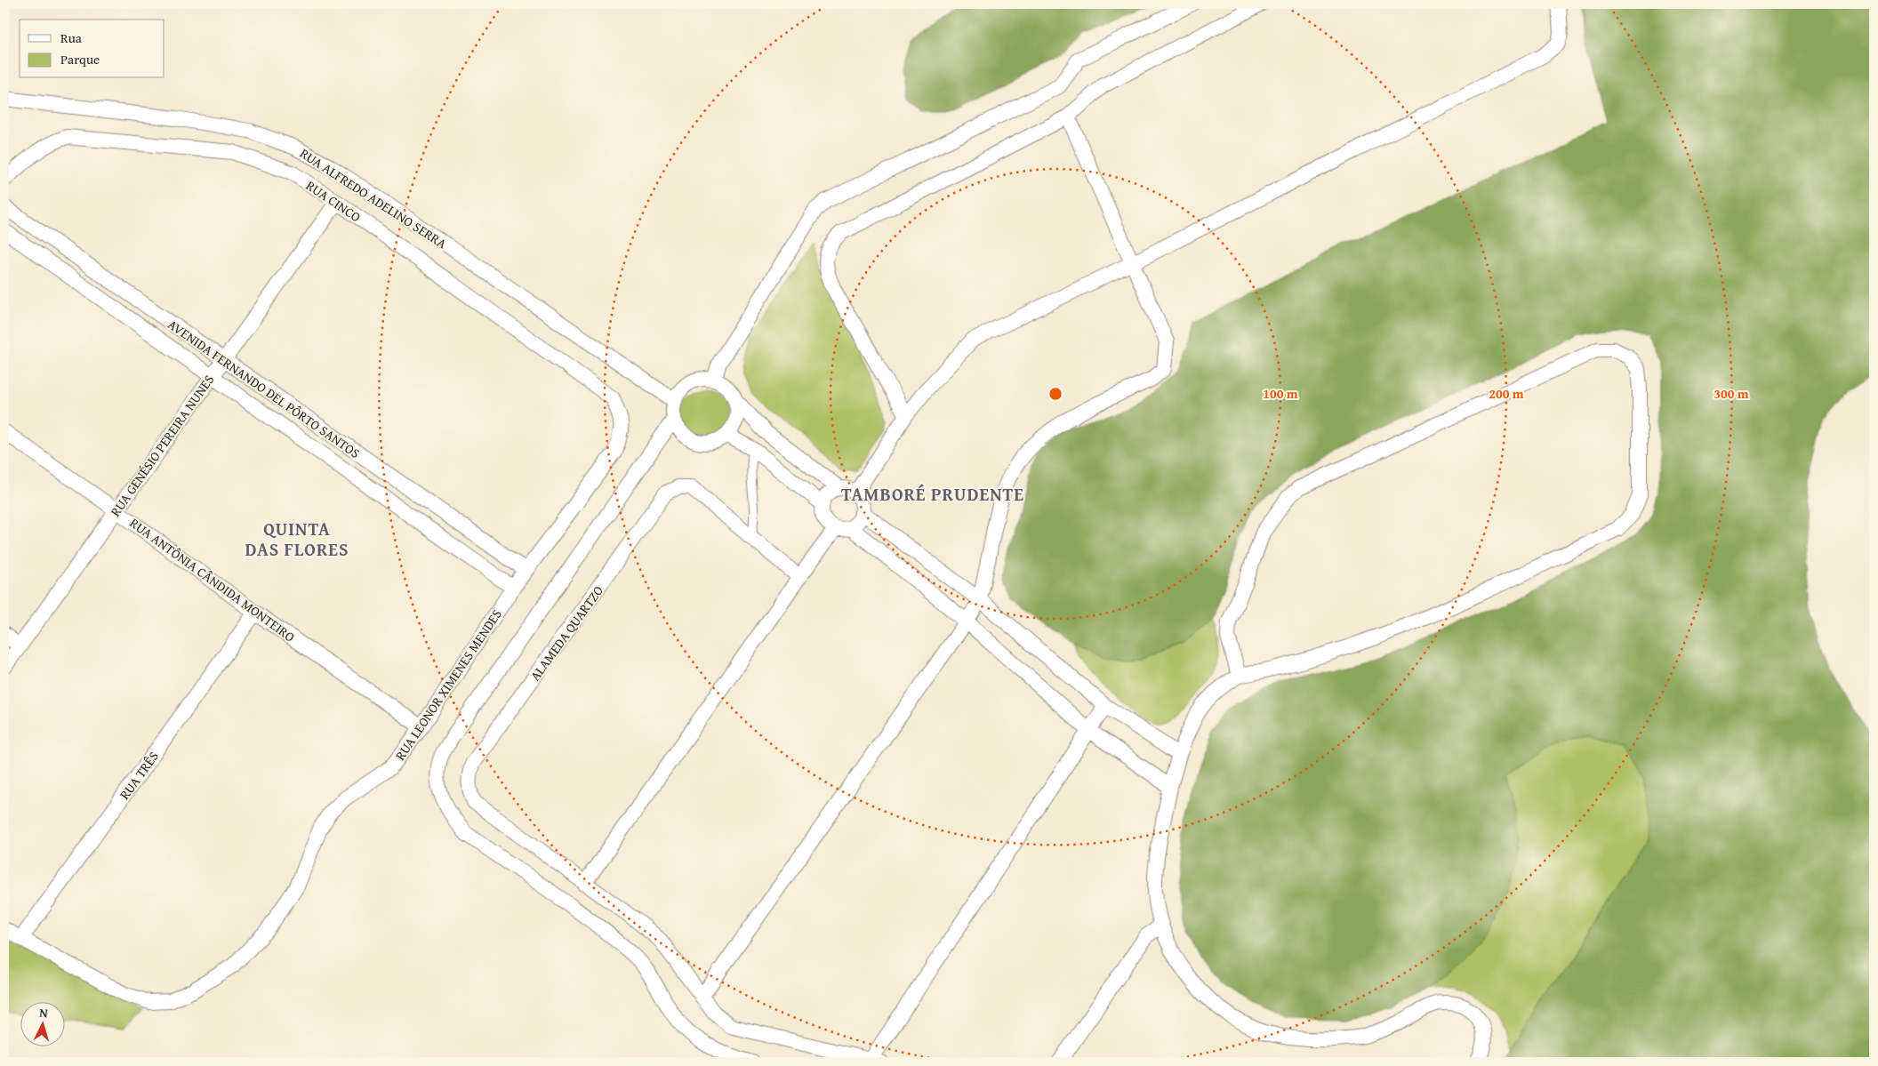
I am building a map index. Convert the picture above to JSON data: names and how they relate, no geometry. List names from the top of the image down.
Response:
{
  "streets": {
    "street": [
      "RUA ALFREDO ADELINO SERRA",
      "RUA CINCO",
      "AVENIDA FERNANDO DEL PÔRTO SANTOS",
      "RUA GENÉSIO PEREIRA NUNES",
      "RUA ANTÔNIA CÂNDIDA MONTEIRO",
      "ALAMEDA QUARTZO",
      "RUA LEONOR XIMENES MENDES",
      "RUA TRÊS"
    ]
  },
  "crossings": [
    ["RUA CINCO", "RUA GENÉSIO PEREIRA NUNES"],
    ["RUA CINCO", "RUA LEONOR XIMENES MENDES"],
    ["AVENIDA FERNANDO DEL PÔRTO SANTOS", "RUA GENÉSIO PEREIRA NUNES"],
    ["AVENIDA FERNANDO DEL PÔRTO SANTOS", "RUA LEONOR XIMENES MENDES"],
    ["RUA GENÉSIO PEREIRA NUNES", "RUA ANTÔNIA CÂNDIDA MONTEIRO"],
    ["RUA ANTÔNIA CÂNDIDA MONTEIRO", "RUA LEONOR XIMENES MENDES"],
    ["RUA ANTÔNIA CÂNDIDA MONTEIRO", "RUA TRÊS"],
    ["RUA LEONOR XIMENES MENDES", "RUA TRÊS"]
  ],
  "districts": ["TAMBORÉ PRUDENTE", "QUINTA DAS FLORES"],
  "legend": ["Rua", "Parque"],
  "north": "top",
  "rings": ["100 m", "200 m", "300 m"]
}
